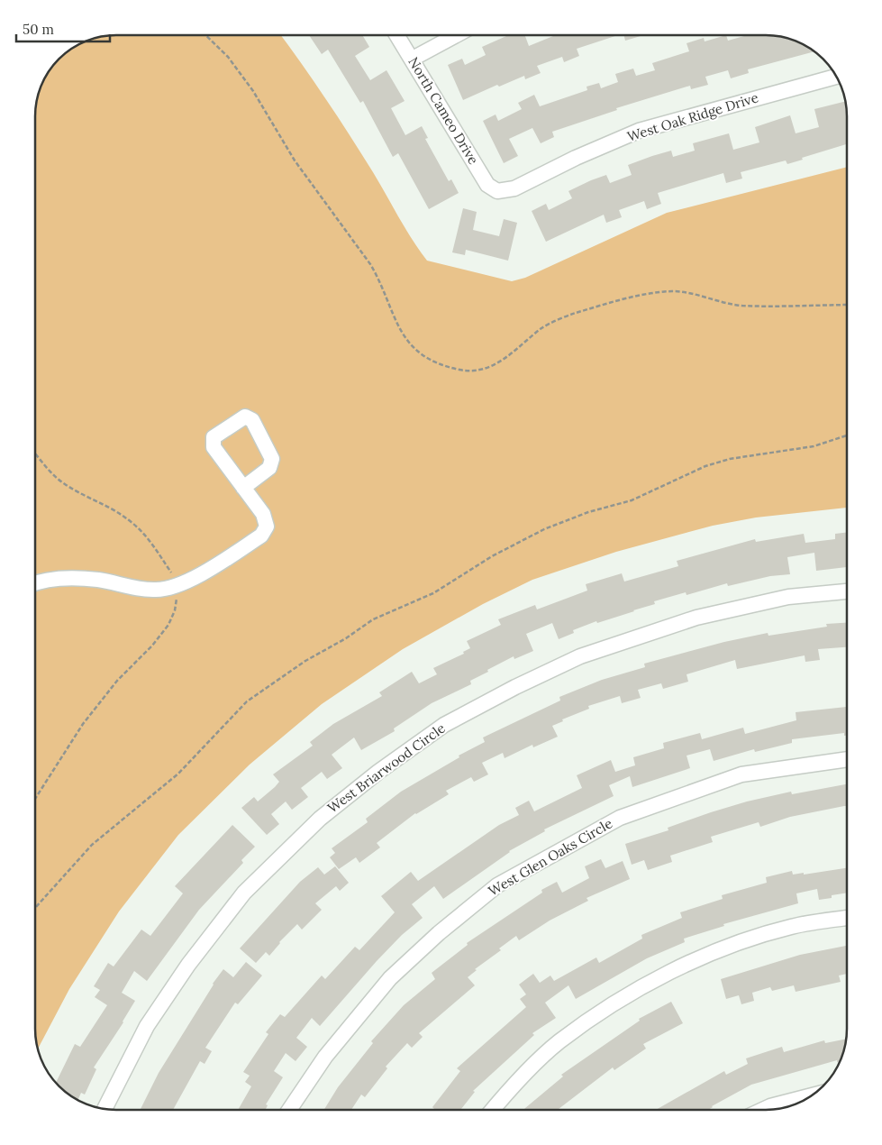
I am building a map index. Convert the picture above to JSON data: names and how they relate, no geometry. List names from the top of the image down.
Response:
{
  "streets": {
    "street": [
      "North Cameo Drive",
      "West Oak Ridge Drive",
      "West Briarwood Circle",
      "West Glen Oaks Circle"
    ]
  },
  "crossings": [
    ["North Cameo Drive", "West Oak Ridge Drive"]
  ],
  "scale_bar": "50 m"
}
